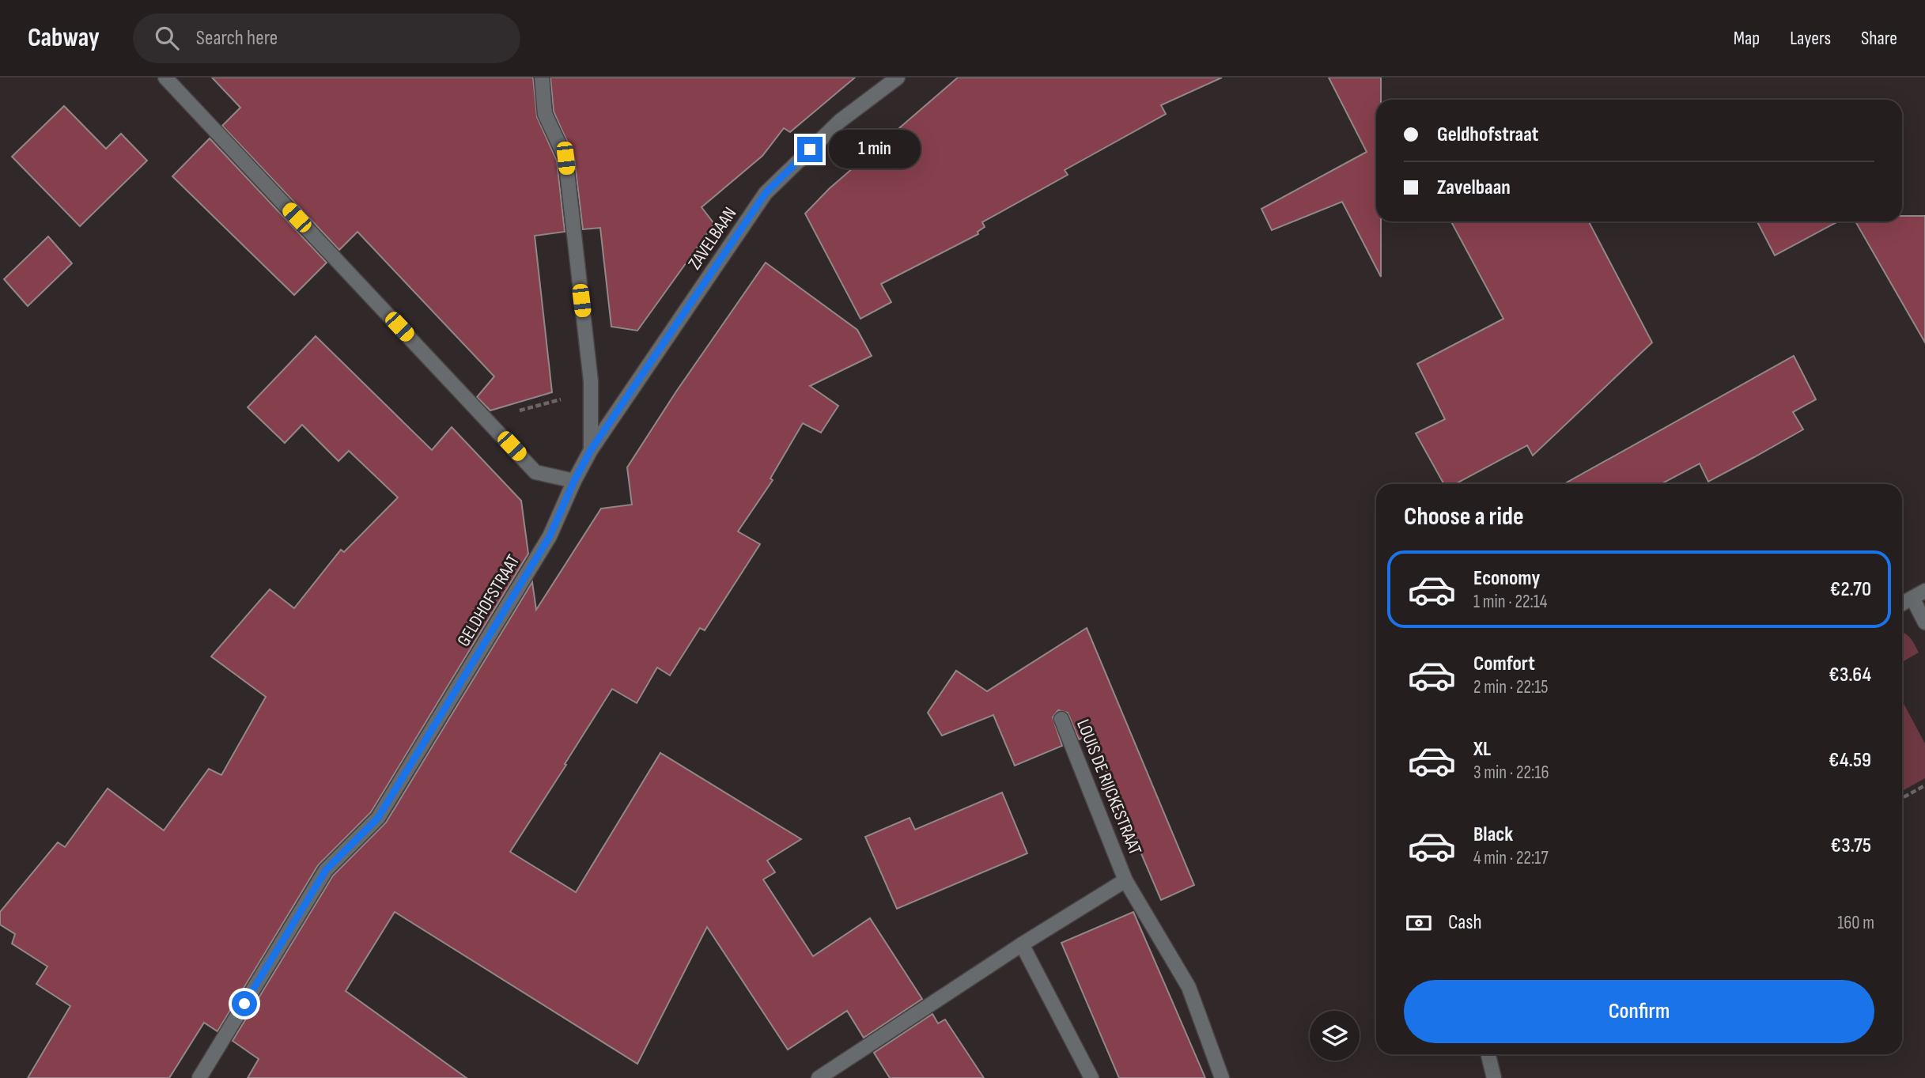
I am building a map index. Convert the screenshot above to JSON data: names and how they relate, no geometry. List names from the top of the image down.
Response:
{
  "streets": {
    "street": ["ZAVELBAAN", "GELDHOFSTRAAT", "LOUIS DE RIJCKESTRAAT"]
  },
  "crossings": [
    ["ZAVELBAAN", "GELDHOFSTRAAT"]
  ],
  "page": {
    "header": "Cabway",
    "search": "Search here",
    "nav": ["Map", "Layers", "Share"],
    "banner": ["Geldhofstraat", "Zavelbaan"],
    "bubble": "1 min",
    "heading": "Choose a ride",
    "list": [
      {
        "name": "Economy",
        "note": "1 min · 22:14",
        "value": "€2.70"
      },
      {
        "name": "Comfort",
        "note": "2 min · 22:15",
        "value": "€3.64"
      },
      {
        "name": "XL",
        "note": "3 min · 22:16",
        "value": "€4.59"
      },
      {
        "name": "Black",
        "note": "4 min · 22:17",
        "value": "€3.75"
      }
    ],
    "pay": ["Cash", "160 m"],
    "buttons": "Confirm"
  }
}
